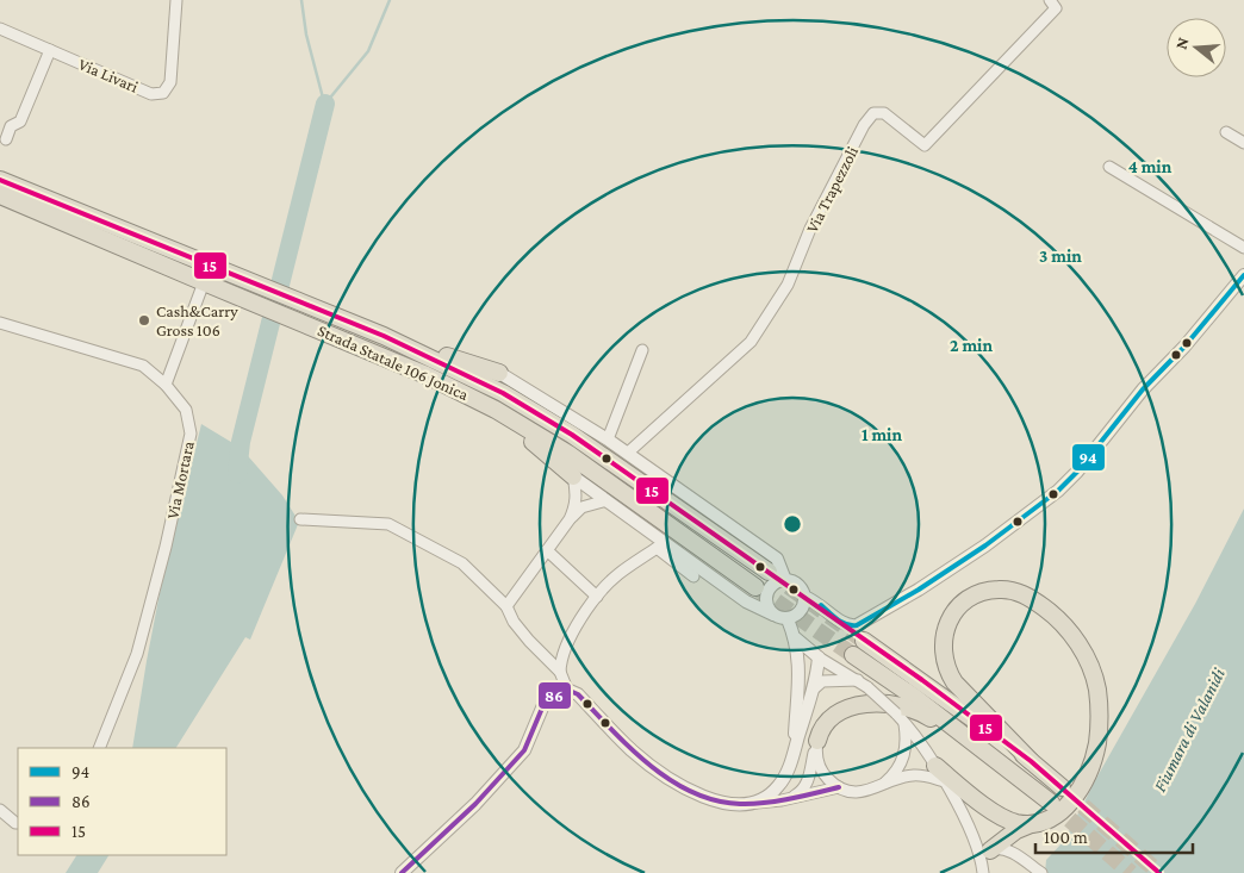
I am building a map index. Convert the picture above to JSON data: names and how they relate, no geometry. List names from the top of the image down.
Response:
{
  "streets": {
    "highway": ["Strada Statale 106 Jonica"],
    "street": ["Via Livari", "Via Trapezzoli", "Via Mortara"]
  },
  "water": ["Fiumara di Valanidi"],
  "places": ["Cash&Carry Gross 106"],
  "lines": ["transit line 15", "transit line 94", "transit line 86"],
  "legend": ["94", "86", "15"],
  "scale_bar": "100 m",
  "north": "left",
  "rings": [
    "4 min",
    "3 min",
    "2 min",
    "1 min"
  ]
}
